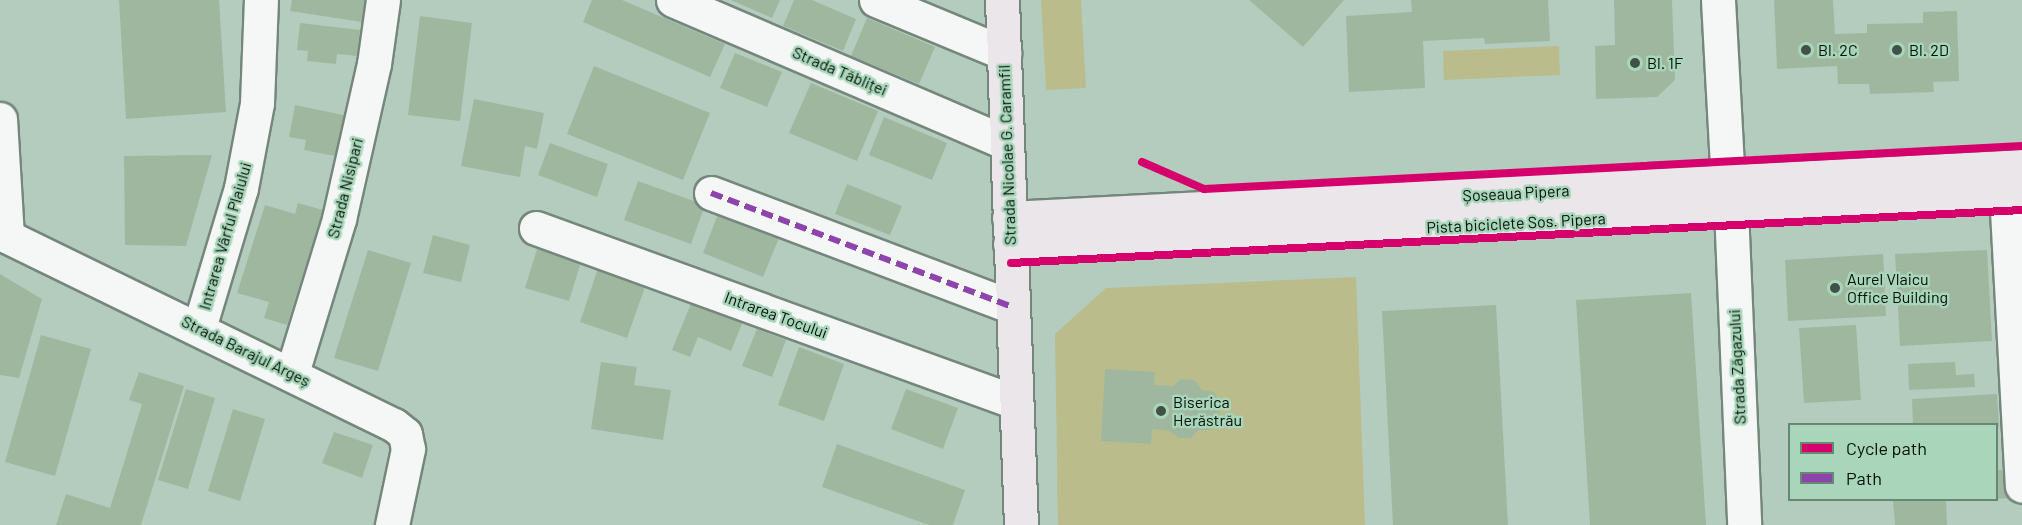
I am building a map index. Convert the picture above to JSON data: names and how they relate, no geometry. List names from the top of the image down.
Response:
{
  "streets": {
    "main road": ["Strada Nicolae G. Caramfil", "Șoseaua Pipera"],
    "street": [
      "Strada Tăbliței",
      "Strada Nisipari",
      "Intrarea Vârful Plaiului",
      "Intrarea Tocului",
      "Strada Barajul Argeș",
      "Strada Zăgazului"
    ],
    "cycle path": ["Pista biciclete Sos. Pipera"]
  },
  "crossings": [
    ["Strada Tăbliței", "Strada Nicolae G. Caramfil"],
    ["Strada Nicolae G. Caramfil", "Șoseaua Pipera"],
    ["Strada Nicolae G. Caramfil", "Intrarea Tocului"],
    ["Strada Nisipari", "Strada Barajul Argeș"],
    ["Șoseaua Pipera", "Strada Zăgazului"],
    ["Intrarea Vârful Plaiului", "Strada Barajul Argeș"]
  ],
  "places": [
    "Bl. 2C",
    "Bl. 2D",
    "Bl. 1F",
    "Aurel Vlaicu Office Building",
    "Biserica Herăstrău"
  ],
  "legend": ["Cycle path", "Path"]
}
